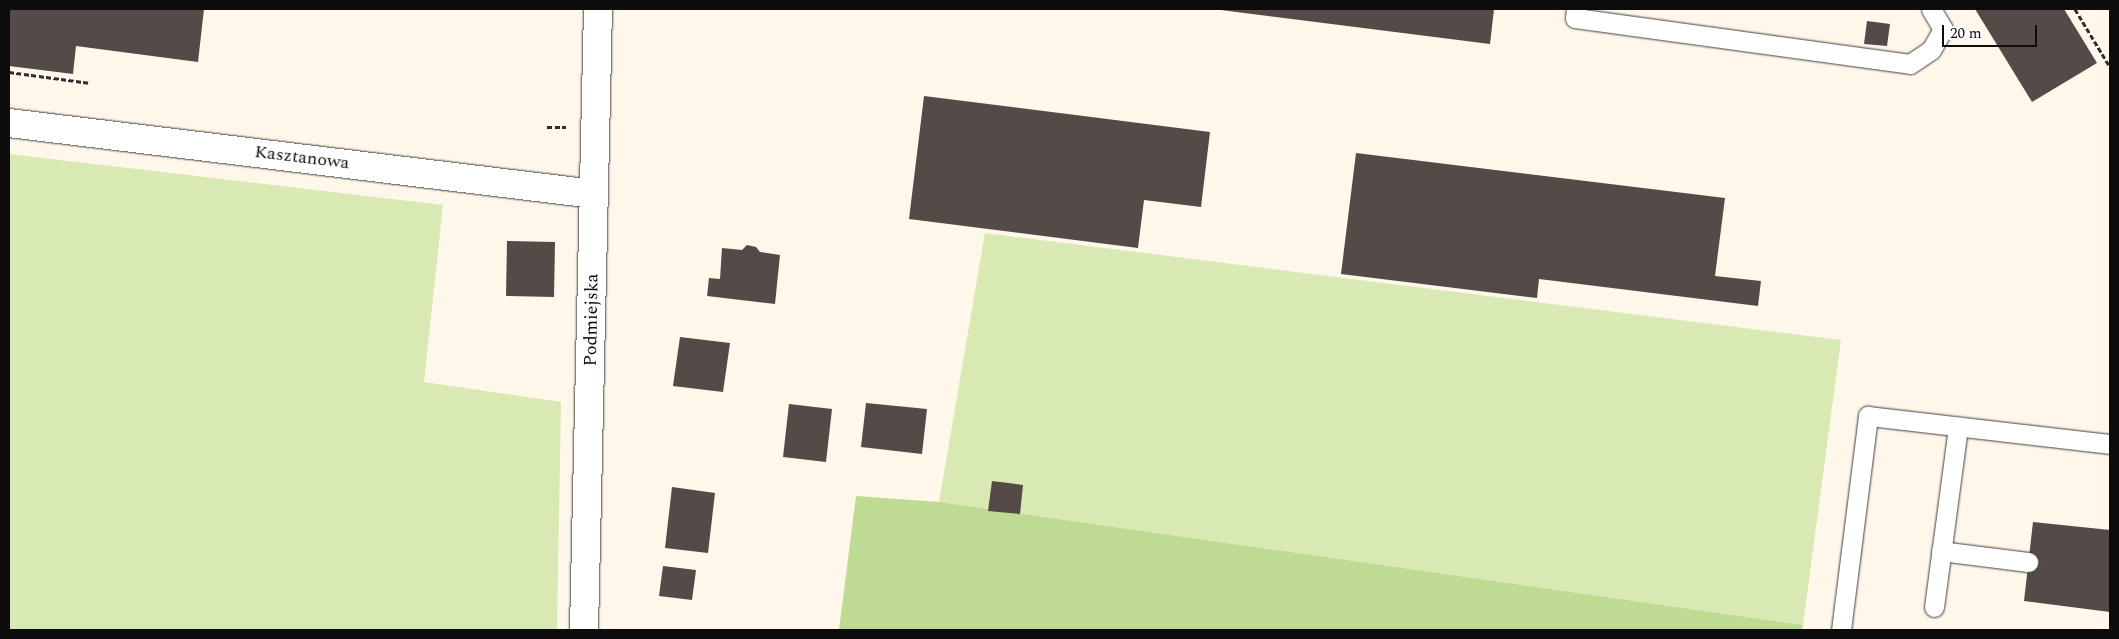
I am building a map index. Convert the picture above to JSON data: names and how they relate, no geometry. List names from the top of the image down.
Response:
{
  "streets": {
    "street": ["Kasztanowa", "Podmiejska"]
  },
  "crossings": [
    ["Kasztanowa", "Podmiejska"]
  ],
  "scale_bar": "20 m"
}
